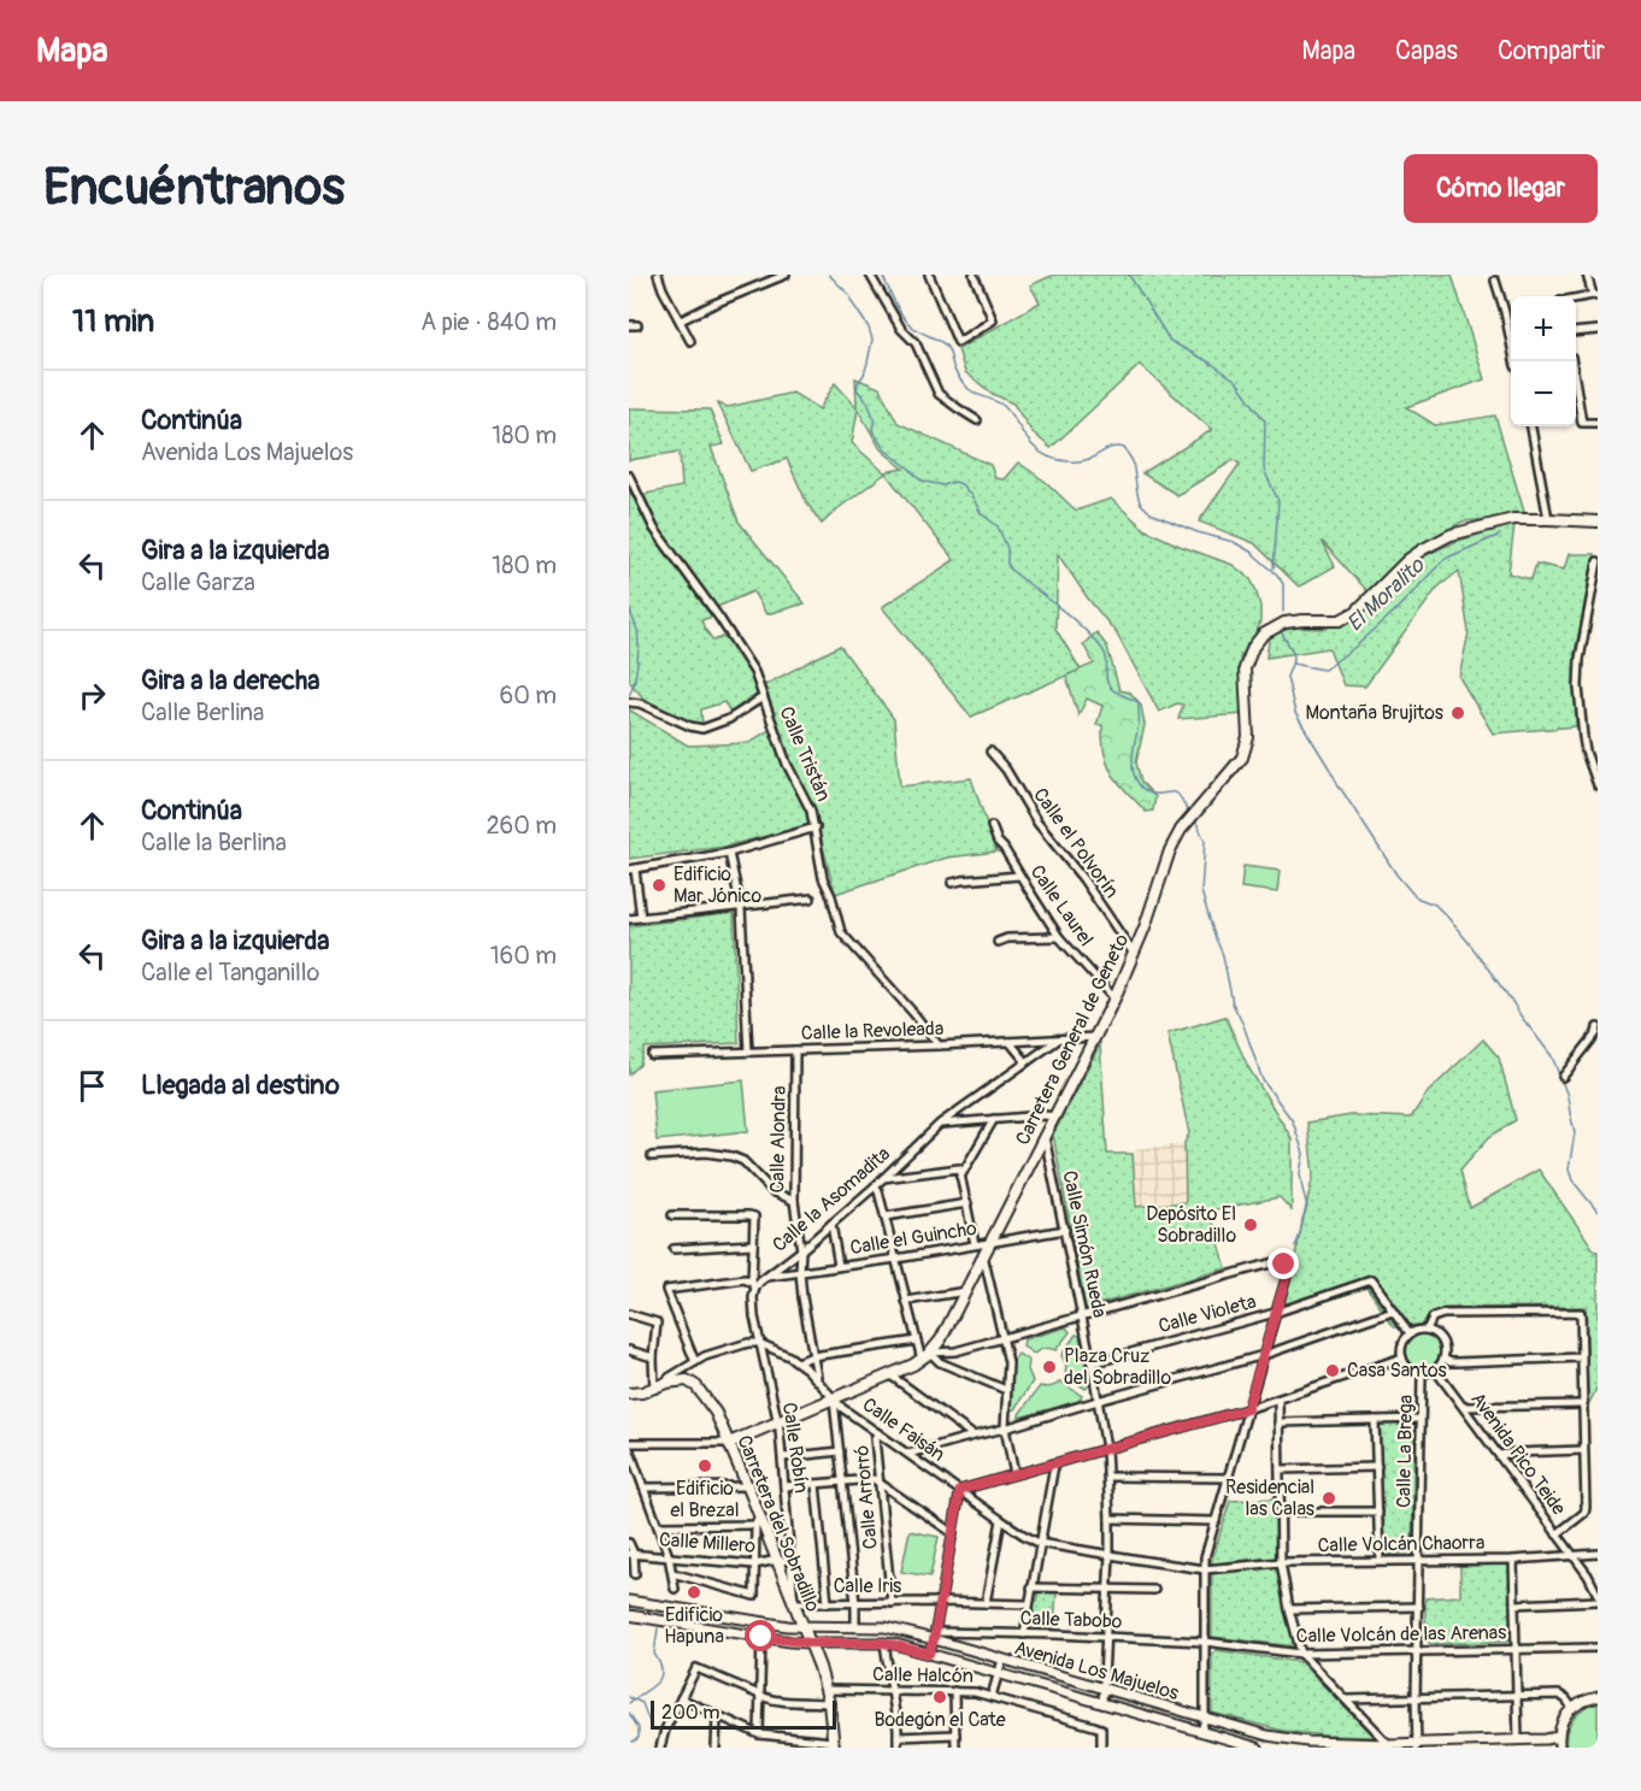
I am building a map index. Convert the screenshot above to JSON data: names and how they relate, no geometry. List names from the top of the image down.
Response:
{
  "streets": {
    "main road": ["Carretera General de Geneto", "Carretera del Sobradillo"],
    "street": [
      "Calle Tristán",
      "Calle el Polvorín",
      "Calle Laurel",
      "Calle la Revoleada",
      "Calle Alondra",
      "Calle la Asomadita",
      "Calle el Guincho",
      "Calle Simón Rueda",
      "Calle Violeta",
      "Calle Faisán",
      "Calle Robín",
      "Calle La Brega",
      "Avenida Pico Teide",
      "Calle Arrorró",
      "Calle Millero",
      "Calle Volcán Chaorra",
      "Calle Iris",
      "Calle Tabobo",
      "Calle Volcán de las Arenas",
      "Avenida Los Majuelos",
      "Calle Halcón"
    ]
  },
  "crossings": [
    ["Calle Tristán", "Calle la Revoleada"],
    ["Calle el Polvorín", "Carretera General de Geneto"],
    ["Calle Laurel", "Carretera General de Geneto"],
    ["Calle la Revoleada", "Carretera General de Geneto"],
    ["Calle la Revoleada", "Calle Alondra"],
    ["Calle la Revoleada", "Calle la Asomadita"],
    ["Carretera General de Geneto", "Calle el Guincho"],
    ["Carretera General de Geneto", "Calle Simón Rueda"],
    ["Calle Alondra", "Calle la Asomadita"],
    ["Calle Alondra", "Calle el Guincho"],
    ["Calle Alondra", "Calle Faisán"],
    ["Calle la Asomadita", "Calle el Guincho"],
    ["Calle el Guincho", "Calle Simón Rueda"],
    ["Calle Simón Rueda", "Calle Violeta"],
    ["Calle Simón Rueda", "Calle Faisán"],
    ["Calle Simón Rueda", "Calle Tabobo"],
    ["Calle Simón Rueda", "Avenida Los Majuelos"],
    ["Calle Faisán", "Calle Robín"],
    ["Calle Faisán", "Calle Arrorró"],
    ["Calle Faisán", "Calle Volcán Chaorra"],
    ["Calle Robín", "Carretera del Sobradillo"],
    ["Calle Robín", "Calle Iris"],
    ["Calle La Brega", "Avenida Pico Teide"],
    ["Calle La Brega", "Calle Volcán Chaorra"],
    ["Calle La Brega", "Calle Volcán de las Arenas"],
    ["Calle La Brega", "Avenida Los Majuelos"],
    ["Avenida Pico Teide", "Calle Volcán Chaorra"],
    ["Calle Arrorró", "Calle Iris"],
    ["Carretera del Sobradillo", "Calle Millero"],
    ["Carretera del Sobradillo", "Calle Iris"],
    ["Carretera del Sobradillo", "Avenida Los Majuelos"],
    ["Carretera del Sobradillo", "Calle Halcón"],
    ["Calle Tabobo", "Calle Volcán de las Arenas"],
    ["Calle Tabobo", "Avenida Los Majuelos"]
  ],
  "water": ["El Moralito"],
  "places": [
    "Montaña Brujitos",
    "Edificio Mar Jónico",
    "Depósito El Sobradillo",
    "Plaza Cruz del Sobradillo",
    "Casa Santos",
    "Edificio el Brezal",
    "Residencial las Calas",
    "Edificio Hapuna",
    "Bodegón el Cate"
  ],
  "scale_bar": "200 m",
  "page": {
    "header": "Mapa",
    "nav": ["Mapa", "Capas", "Compartir"],
    "buttons": "Cómo llegar",
    "title": "Encuéntranos",
    "heading": ["11 min", "A pie · 840 m"],
    "map_buttons": ["+", "−"],
    "list": [
      ["Continúa", "Avenida Los Majuelos", "180 m"],
      ["Gira a la izquierda", "Calle Garza", "180 m"],
      ["Gira a la derecha", "Calle Berlina", "60 m"],
      ["Continúa", "Calle la Berlina", "260 m"],
      ["Gira a la izquierda", "Calle el Tanganillo", "160 m"],
      "Llegada al destino"
    ],
    "scale": "200 m"
  }
}
